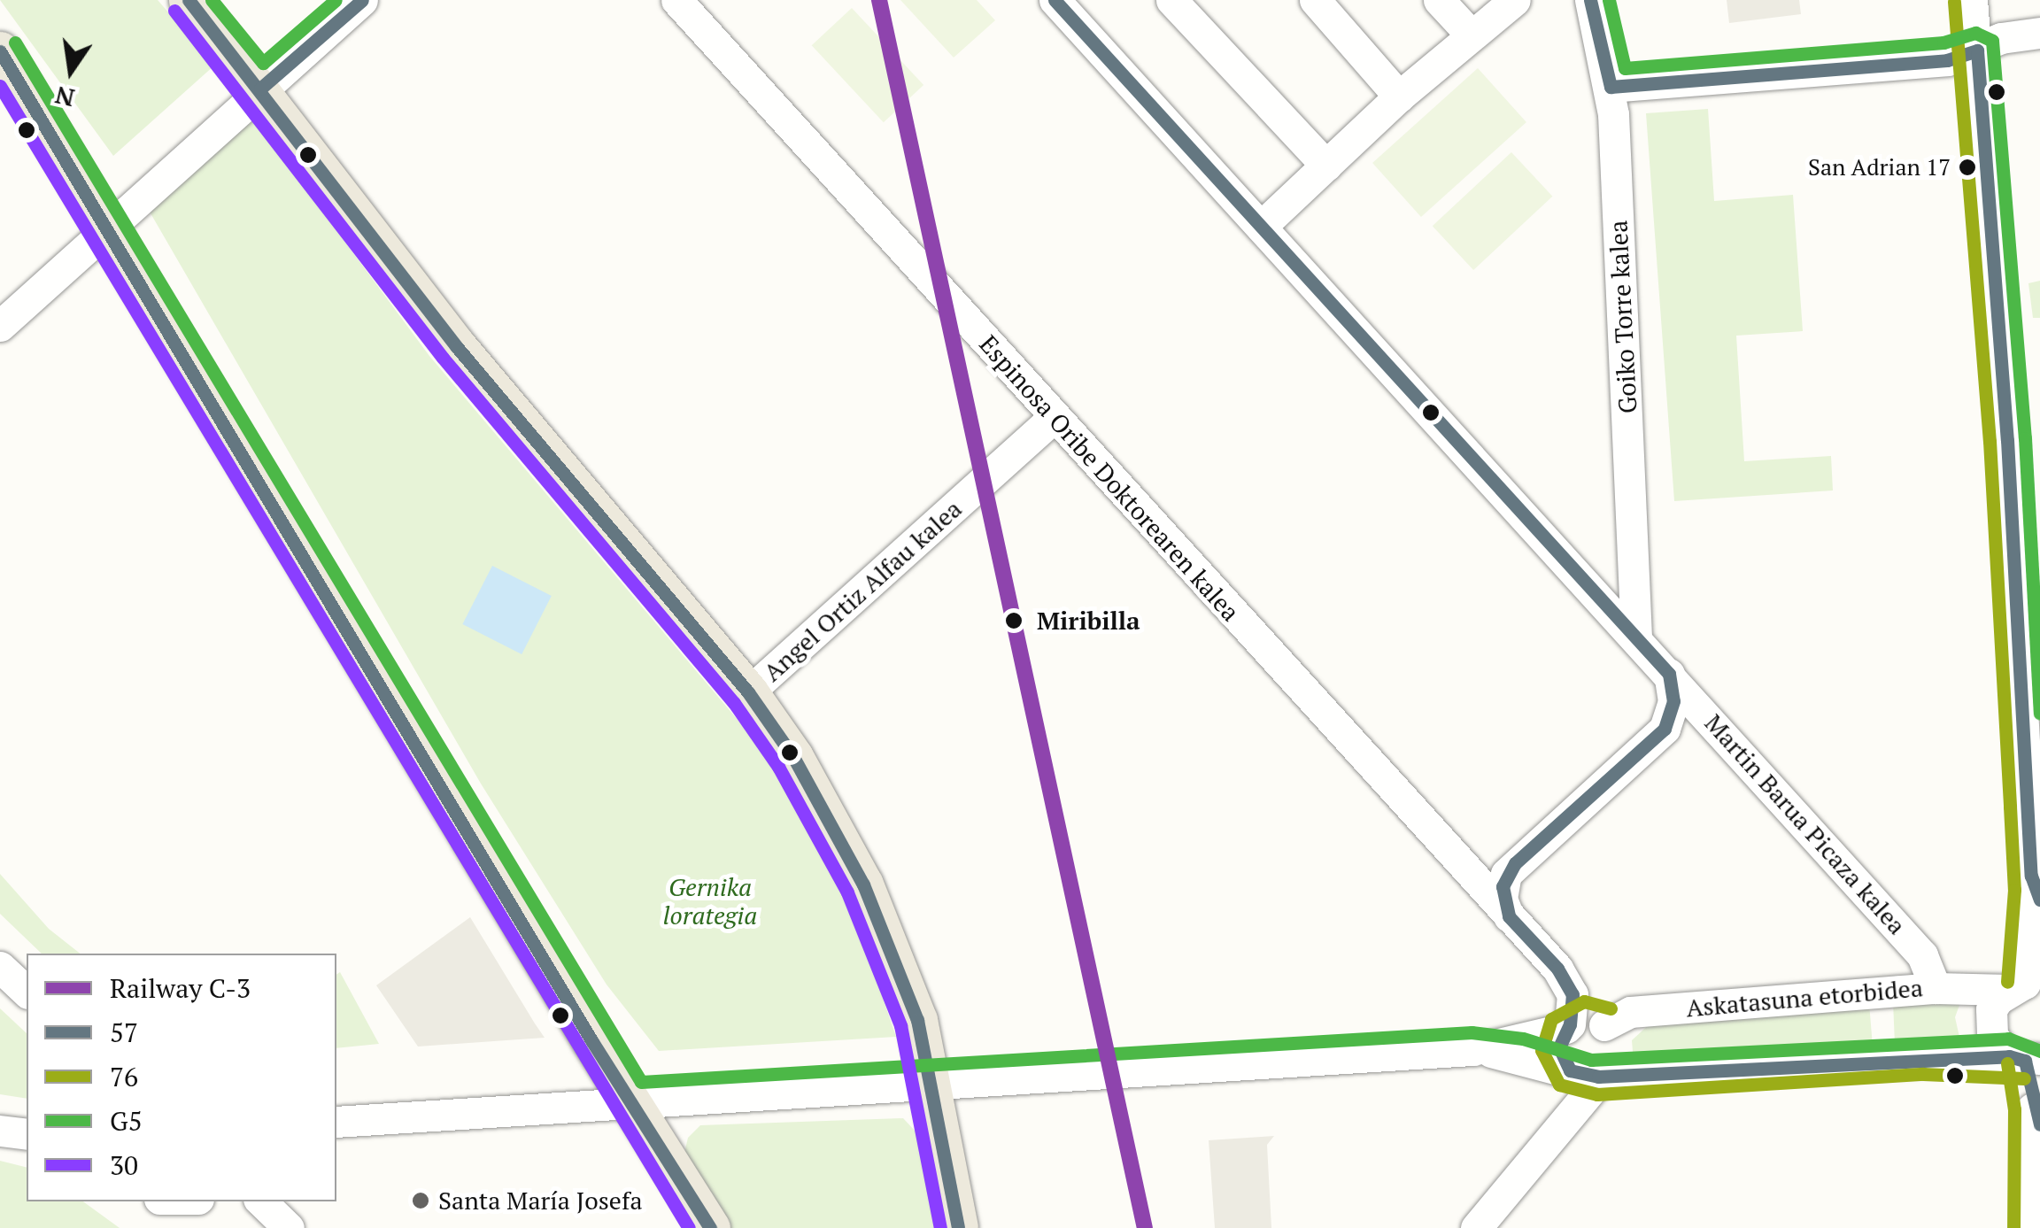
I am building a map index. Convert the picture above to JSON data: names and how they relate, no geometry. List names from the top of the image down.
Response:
{
  "streets": {
    "street": [
      "Goiko Torre kalea",
      "Espinosa Oribe Doktorearen kalea",
      "Angel Ortiz Alfau kalea",
      "Martin Barua Picaza kalea",
      "Askatasuna etorbidea"
    ]
  },
  "crossings": [
    ["Goiko Torre kalea", "Martin Barua Picaza kalea"],
    ["Espinosa Oribe Doktorearen kalea", "Angel Ortiz Alfau kalea"],
    ["Espinosa Oribe Doktorearen kalea", "Askatasuna etorbidea"],
    ["Martin Barua Picaza kalea", "Askatasuna etorbidea"]
  ],
  "parks": ["Gernika lorategia"],
  "places": ["San Adrian 17", "Miribilla", "Santa María Josefa"],
  "lines": [
    "rail line C-3",
    "transit line 57",
    "transit line G5",
    "transit line 76",
    "transit line 30"
  ],
  "legend": [
    "Railway C-3",
    "57",
    "76",
    "G5",
    "30"
  ],
  "north": "bottom"
}
